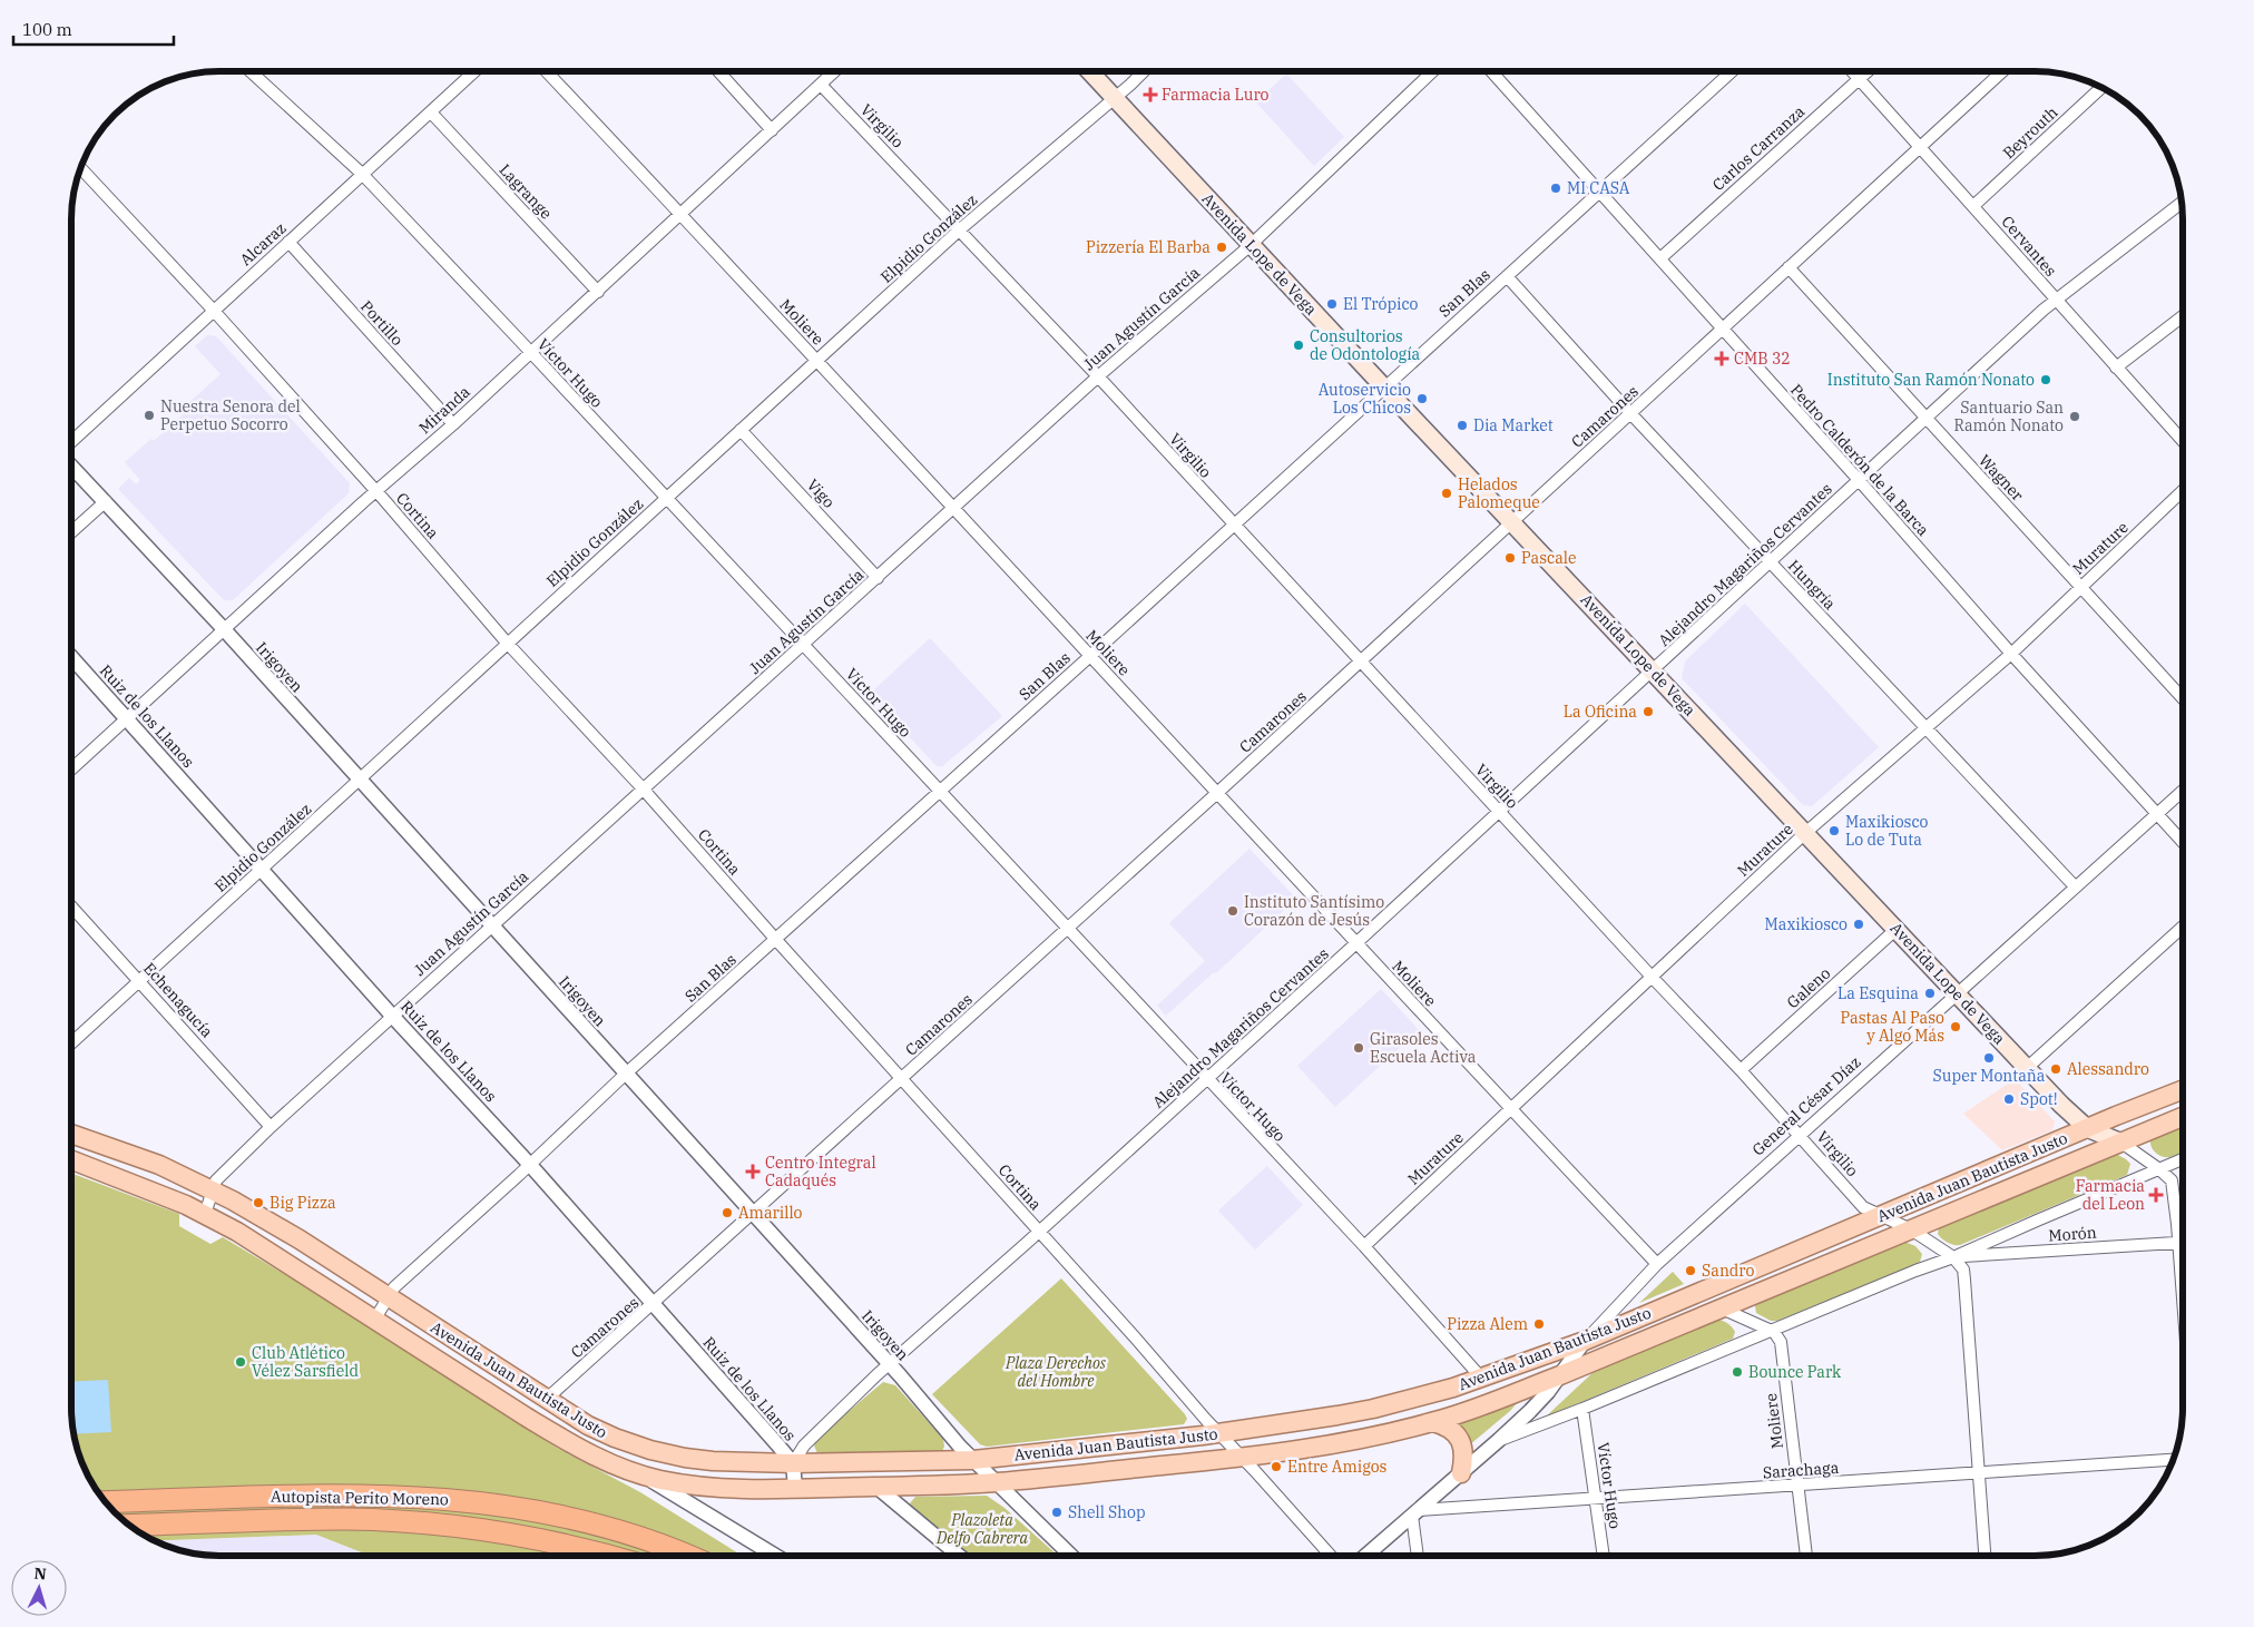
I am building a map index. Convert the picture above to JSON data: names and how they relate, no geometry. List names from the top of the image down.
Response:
{
  "streets": {
    "highway": ["Autopista Perito Moreno"],
    "main road": ["Avenida Lope de Vega", "Avenida Juan Bautista Justo"],
    "street": [
      "Virgilio",
      "Beyrouth",
      "Carlos Carranza",
      "Lagrange",
      "Elpidio González",
      "Alcaraz",
      "Cervantes",
      "San Blas",
      "Juan Agustín García",
      "Moliere",
      "Portillo",
      "Víctor Hugo",
      "Miranda",
      "Camarones",
      "Pedro Calderón de la Barca",
      "Wagner",
      "Vigo",
      "Cortina",
      "Murature",
      "Alejandro Magariños Cervantes",
      "Hungría",
      "Irigoyen",
      "Ruiz de los Llanos",
      "Galeno",
      "Echenagucía",
      "General César Díaz",
      "Morón",
      "Sarachaga"
    ]
  },
  "crossings": [
    ["Virgilio", "Elpidio González"],
    ["Virgilio", "San Blas"],
    ["Virgilio", "Juan Agustín García"],
    ["Virgilio", "Miranda"],
    ["Virgilio", "Camarones"],
    ["Virgilio", "Murature"],
    ["Virgilio", "Alejandro Magariños Cervantes"],
    ["Virgilio", "Galeno"],
    ["Virgilio", "General César Díaz"],
    ["Virgilio", "Avenida Juan Bautista Justo"],
    ["Virgilio", "Morón"],
    ["Beyrouth", "Cervantes"],
    ["Carlos Carranza", "Cervantes"],
    ["Carlos Carranza", "Pedro Calderón de la Barca"],
    ["Lagrange", "Alcaraz"],
    ["Lagrange", "Miranda"],
    ["Elpidio González", "Avenida Lope de Vega"],
    ["Elpidio González", "Moliere"],
    ["Elpidio González", "Víctor Hugo"],
    ["Elpidio González", "Vigo"],
    ["Elpidio González", "Cortina"],
    ["Elpidio González", "Irigoyen"],
    ["Elpidio González", "Ruiz de los Llanos"],
    ["Elpidio González", "Echenagucía"],
    ["Alcaraz", "Portillo"],
    ["Alcaraz", "Víctor Hugo"],
    ["Alcaraz", "Cortina"],
    ["Cervantes", "Camarones"],
    ["Cervantes", "Alejandro Magariños Cervantes"],
    ["Avenida Lope de Vega", "San Blas"],
    ["Avenida Lope de Vega", "Juan Agustín García"],
    ["Avenida Lope de Vega", "Camarones"],
    ["Avenida Lope de Vega", "Murature"],
    ["Avenida Lope de Vega", "Alejandro Magariños Cervantes"],
    ["Avenida Lope de Vega", "Galeno"],
    ["Avenida Lope de Vega", "General César Díaz"],
    ["Avenida Lope de Vega", "Avenida Juan Bautista Justo"],
    ["Avenida Lope de Vega", "Morón"],
    ["San Blas", "Moliere"],
    ["San Blas", "Víctor Hugo"],
    ["San Blas", "Pedro Calderón de la Barca"],
    ["San Blas", "Cortina"],
    ["San Blas", "Hungría"],
    ["San Blas", "Irigoyen"],
    ["San Blas", "Ruiz de los Llanos"],
    ["San Blas", "Avenida Juan Bautista Justo"],
    ["Juan Agustín García", "Moliere"],
    ["Juan Agustín García", "Víctor Hugo"],
    ["Juan Agustín García", "Vigo"],
    ["Juan Agustín García", "Cortina"],
    ["Juan Agustín García", "Irigoyen"],
    ["Juan Agustín García", "Ruiz de los Llanos"],
    ["Juan Agustín García", "Echenagucía"],
    ["Juan Agustín García", "Avenida Juan Bautista Justo"],
    ["Moliere", "Miranda"],
    ["Moliere", "Camarones"],
    ["Moliere", "Murature"],
    ["Moliere", "Alejandro Magariños Cervantes"],
    ["Moliere", "General César Díaz"],
    ["Moliere", "Sarachaga"],
    ["Portillo", "Miranda"],
    ["Víctor Hugo", "Miranda"],
    ["Víctor Hugo", "Camarones"],
    ["Víctor Hugo", "Murature"],
    ["Víctor Hugo", "Alejandro Magariños Cervantes"],
    ["Víctor Hugo", "Avenida Juan Bautista Justo"],
    ["Víctor Hugo", "Sarachaga"],
    ["Miranda", "Cortina"],
    ["Miranda", "Irigoyen"],
    ["Miranda", "Ruiz de los Llanos"],
    ["Camarones", "Pedro Calderón de la Barca"],
    ["Camarones", "Wagner"],
    ["Camarones", "Cortina"],
    ["Camarones", "Hungría"],
    ["Camarones", "Irigoyen"],
    ["Camarones", "Ruiz de los Llanos"],
    ["Camarones", "Avenida Juan Bautista Justo"],
    ["Pedro Calderón de la Barca", "Murature"],
    ["Pedro Calderón de la Barca", "Alejandro Magariños Cervantes"],
    ["Pedro Calderón de la Barca", "General César Díaz"],
    ["Wagner", "Murature"],
    ["Wagner", "Alejandro Magariños Cervantes"],
    ["Cortina", "Alejandro Magariños Cervantes"],
    ["Cortina", "Avenida Juan Bautista Justo"],
    ["Murature", "Hungría"],
    ["Alejandro Magariños Cervantes", "Hungría"],
    ["Alejandro Magariños Cervantes", "Irigoyen"],
    ["Alejandro Magariños Cervantes", "Ruiz de los Llanos"],
    ["Alejandro Magariños Cervantes", "Avenida Juan Bautista Justo"],
    ["Hungría", "General César Díaz"],
    ["Irigoyen", "Avenida Juan Bautista Justo"],
    ["Ruiz de los Llanos", "Avenida Juan Bautista Justo"],
    ["General César Díaz", "Avenida Juan Bautista Justo"],
    ["General César Díaz", "Sarachaga"]
  ],
  "parks": ["Plaza Derechos del Hombre", "Plazoleta Delfo Cabrera"],
  "places": {
    "health": [
      "Farmacia Luro",
      "CMB 32",
      "Centro Integral Cadaqués",
      "Farmacia del Leon"
    ],
    "other": [
      "MI CASA",
      "Pizzería El Barba",
      "El Trópico",
      "Consultorios de Odontología",
      "Instituto San Ramón Nonato",
      "Autoservicio Los Chicos",
      "Nuestra Senora del Perpetuo Socorro",
      "Santuario San Ramón Nonato",
      "Dia Market",
      "Helados Palomeque",
      "Pascale",
      "La Oficina",
      "Maxikiosco Lo de Tuta",
      "Instituto Santísimo Corazón de Jesús",
      "Maxikiosco",
      "La Esquina",
      "Pastas Al Paso y Algo Más",
      "Girasoles Escuela Activa",
      "Super Montaña",
      "Alessandro",
      "Spot!",
      "Big Pizza",
      "Amarillo",
      "Sandro",
      "Pizza Alem",
      "Club Atlético Vélez Sarsfield",
      "Bounce Park",
      "Entre Amigos",
      "Shell Shop"
    ]
  },
  "scale_bar": "100 m",
  "north": "top"
}
